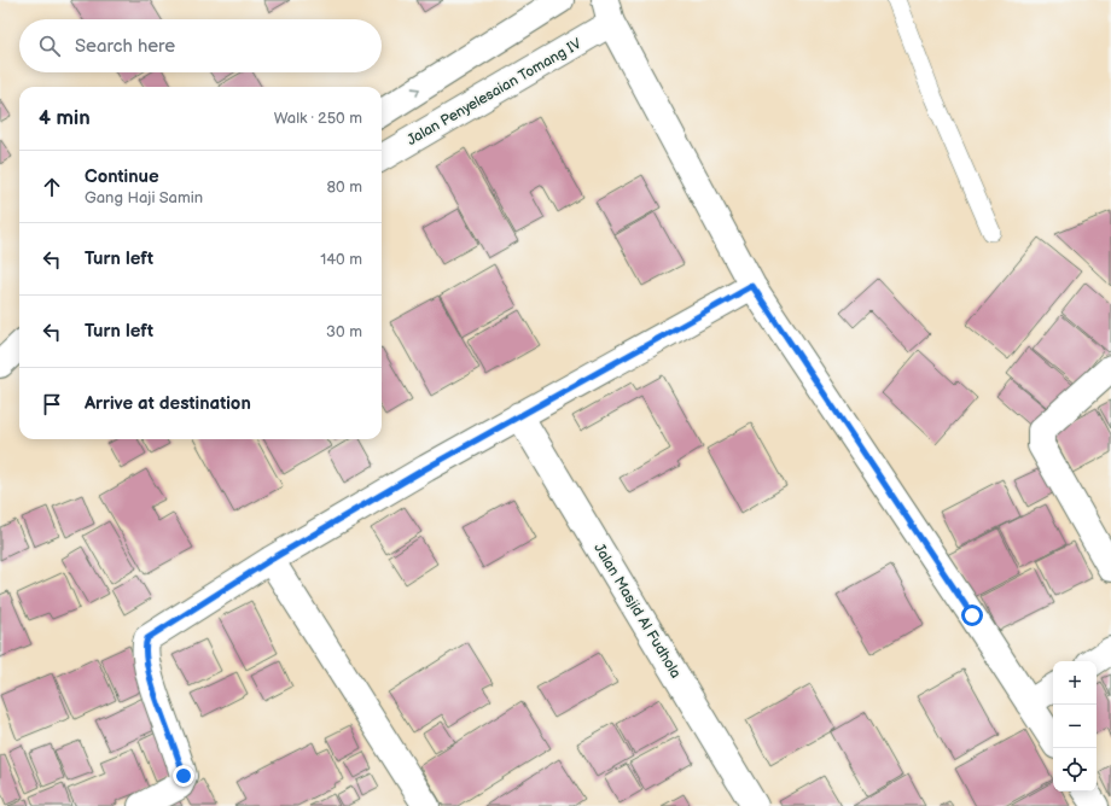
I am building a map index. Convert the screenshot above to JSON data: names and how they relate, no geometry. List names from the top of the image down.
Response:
{
  "streets": {
    "street": ["Jalan Penyelesaian Tomang IV", "Jalan Masjid Al Fudhola"]
  },
  "page": {
    "search": "Search here",
    "heading": ["4 min", "Walk · 250 m"],
    "list": [
      ["Continue", "Gang Haji Samin", "80 m"],
      ["Turn left", "140 m"],
      ["Turn left", "30 m"],
      "Arrive at destination"
    ],
    "map_buttons": ["+", "−"]
  }
}
